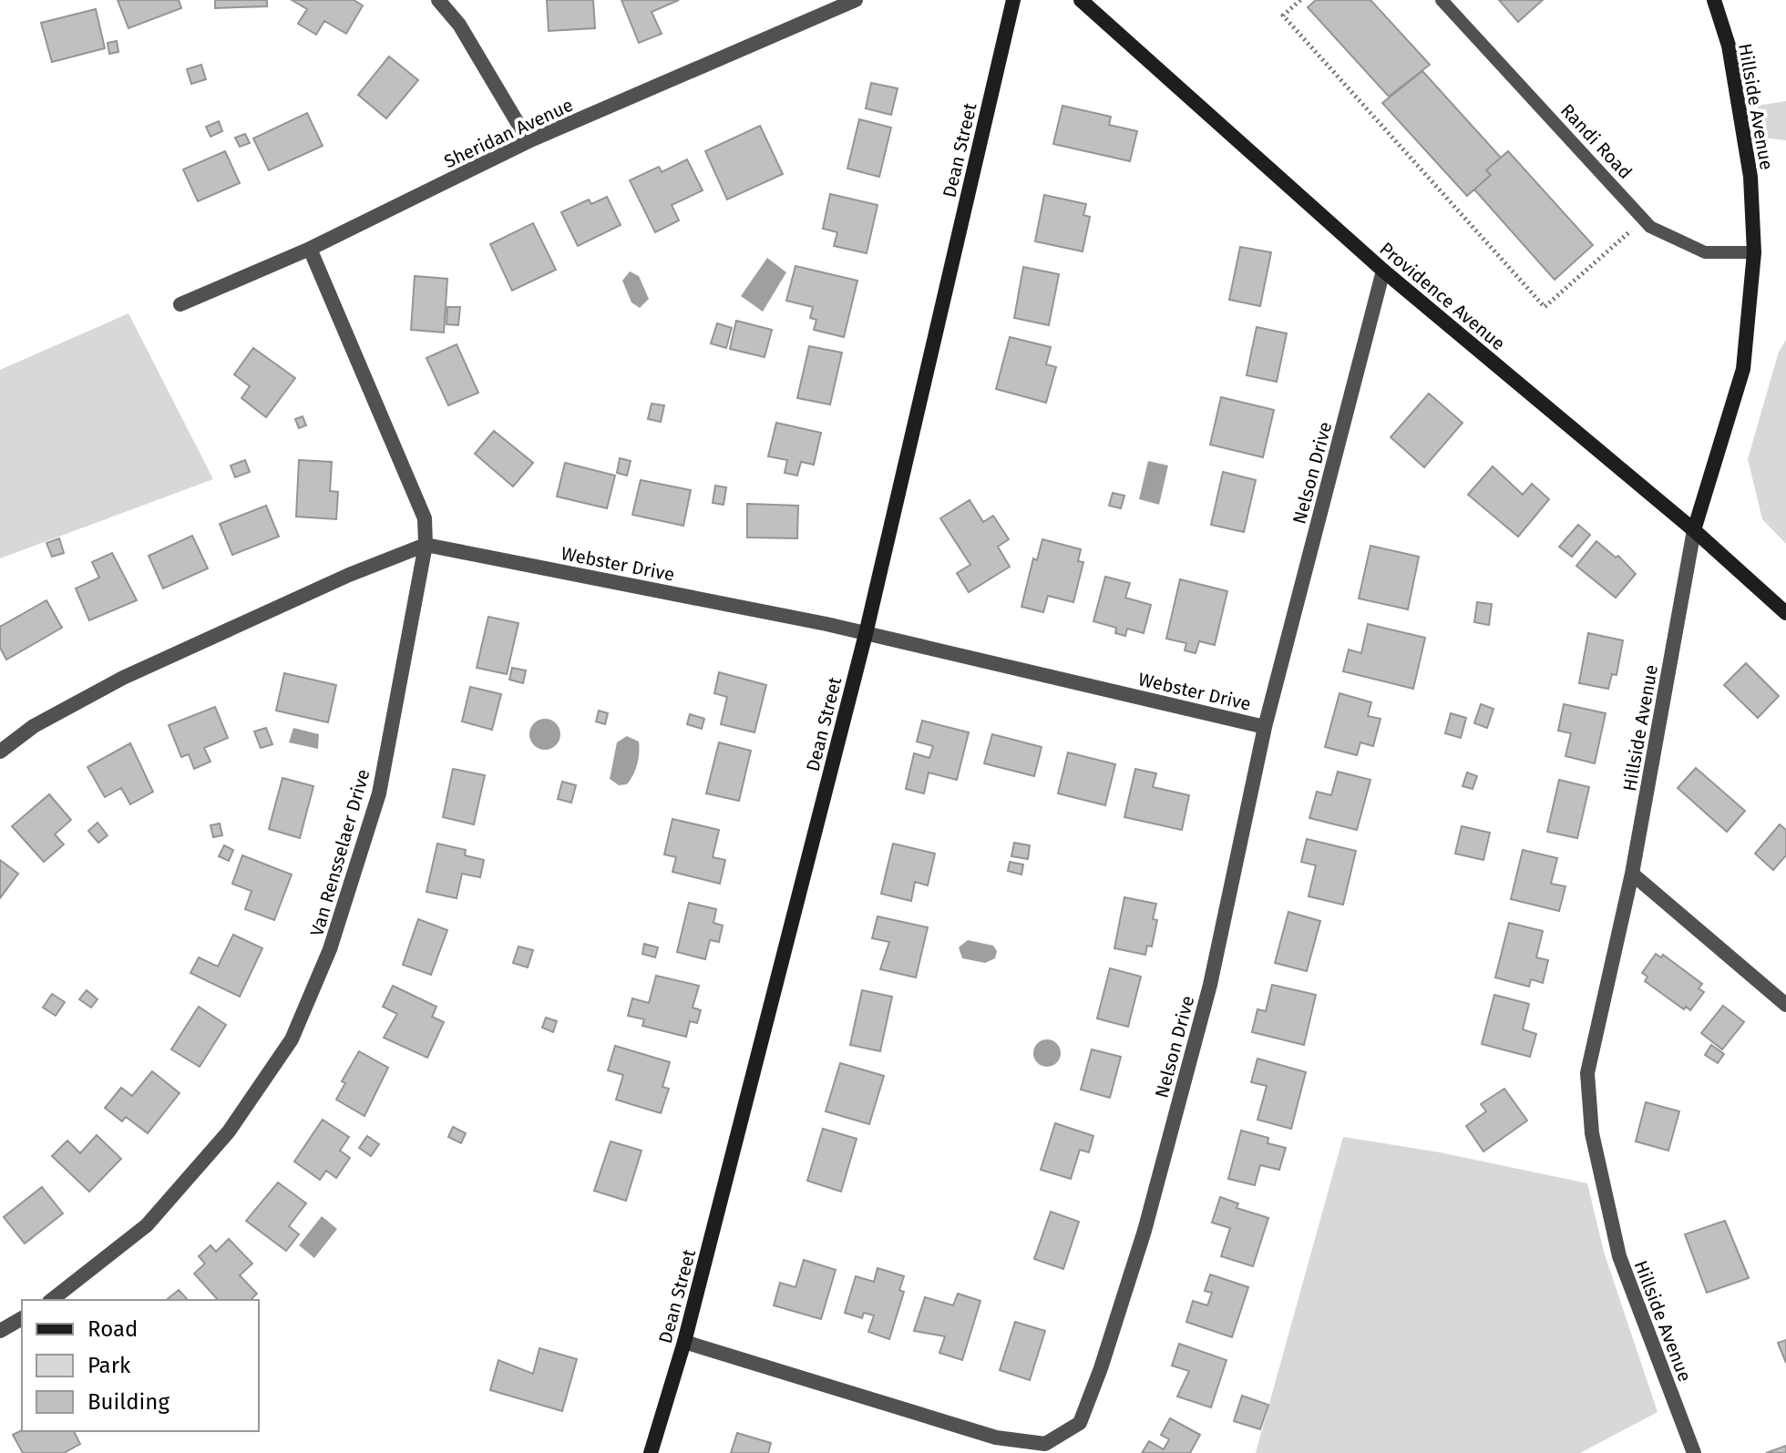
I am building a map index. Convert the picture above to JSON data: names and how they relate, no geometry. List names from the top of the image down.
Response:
{
  "streets": {
    "street": [
      "Hillside Avenue",
      "Sheridan Avenue",
      "Dean Street",
      "Providence Avenue",
      "Nelson Drive",
      "Webster Drive",
      "Van Rensselaer Drive"
    ],
    "lane": ["Randi Road"]
  },
  "crossings": [
    ["Hillside Avenue", "Randi Road"],
    ["Hillside Avenue", "Providence Avenue"],
    ["Sheridan Avenue", "Van Rensselaer Drive"],
    ["Dean Street", "Nelson Drive"],
    ["Dean Street", "Webster Drive"],
    ["Providence Avenue", "Nelson Drive"],
    ["Nelson Drive", "Webster Drive"],
    ["Webster Drive", "Van Rensselaer Drive"]
  ],
  "legend": ["Road", "Park", "Building"]
}
